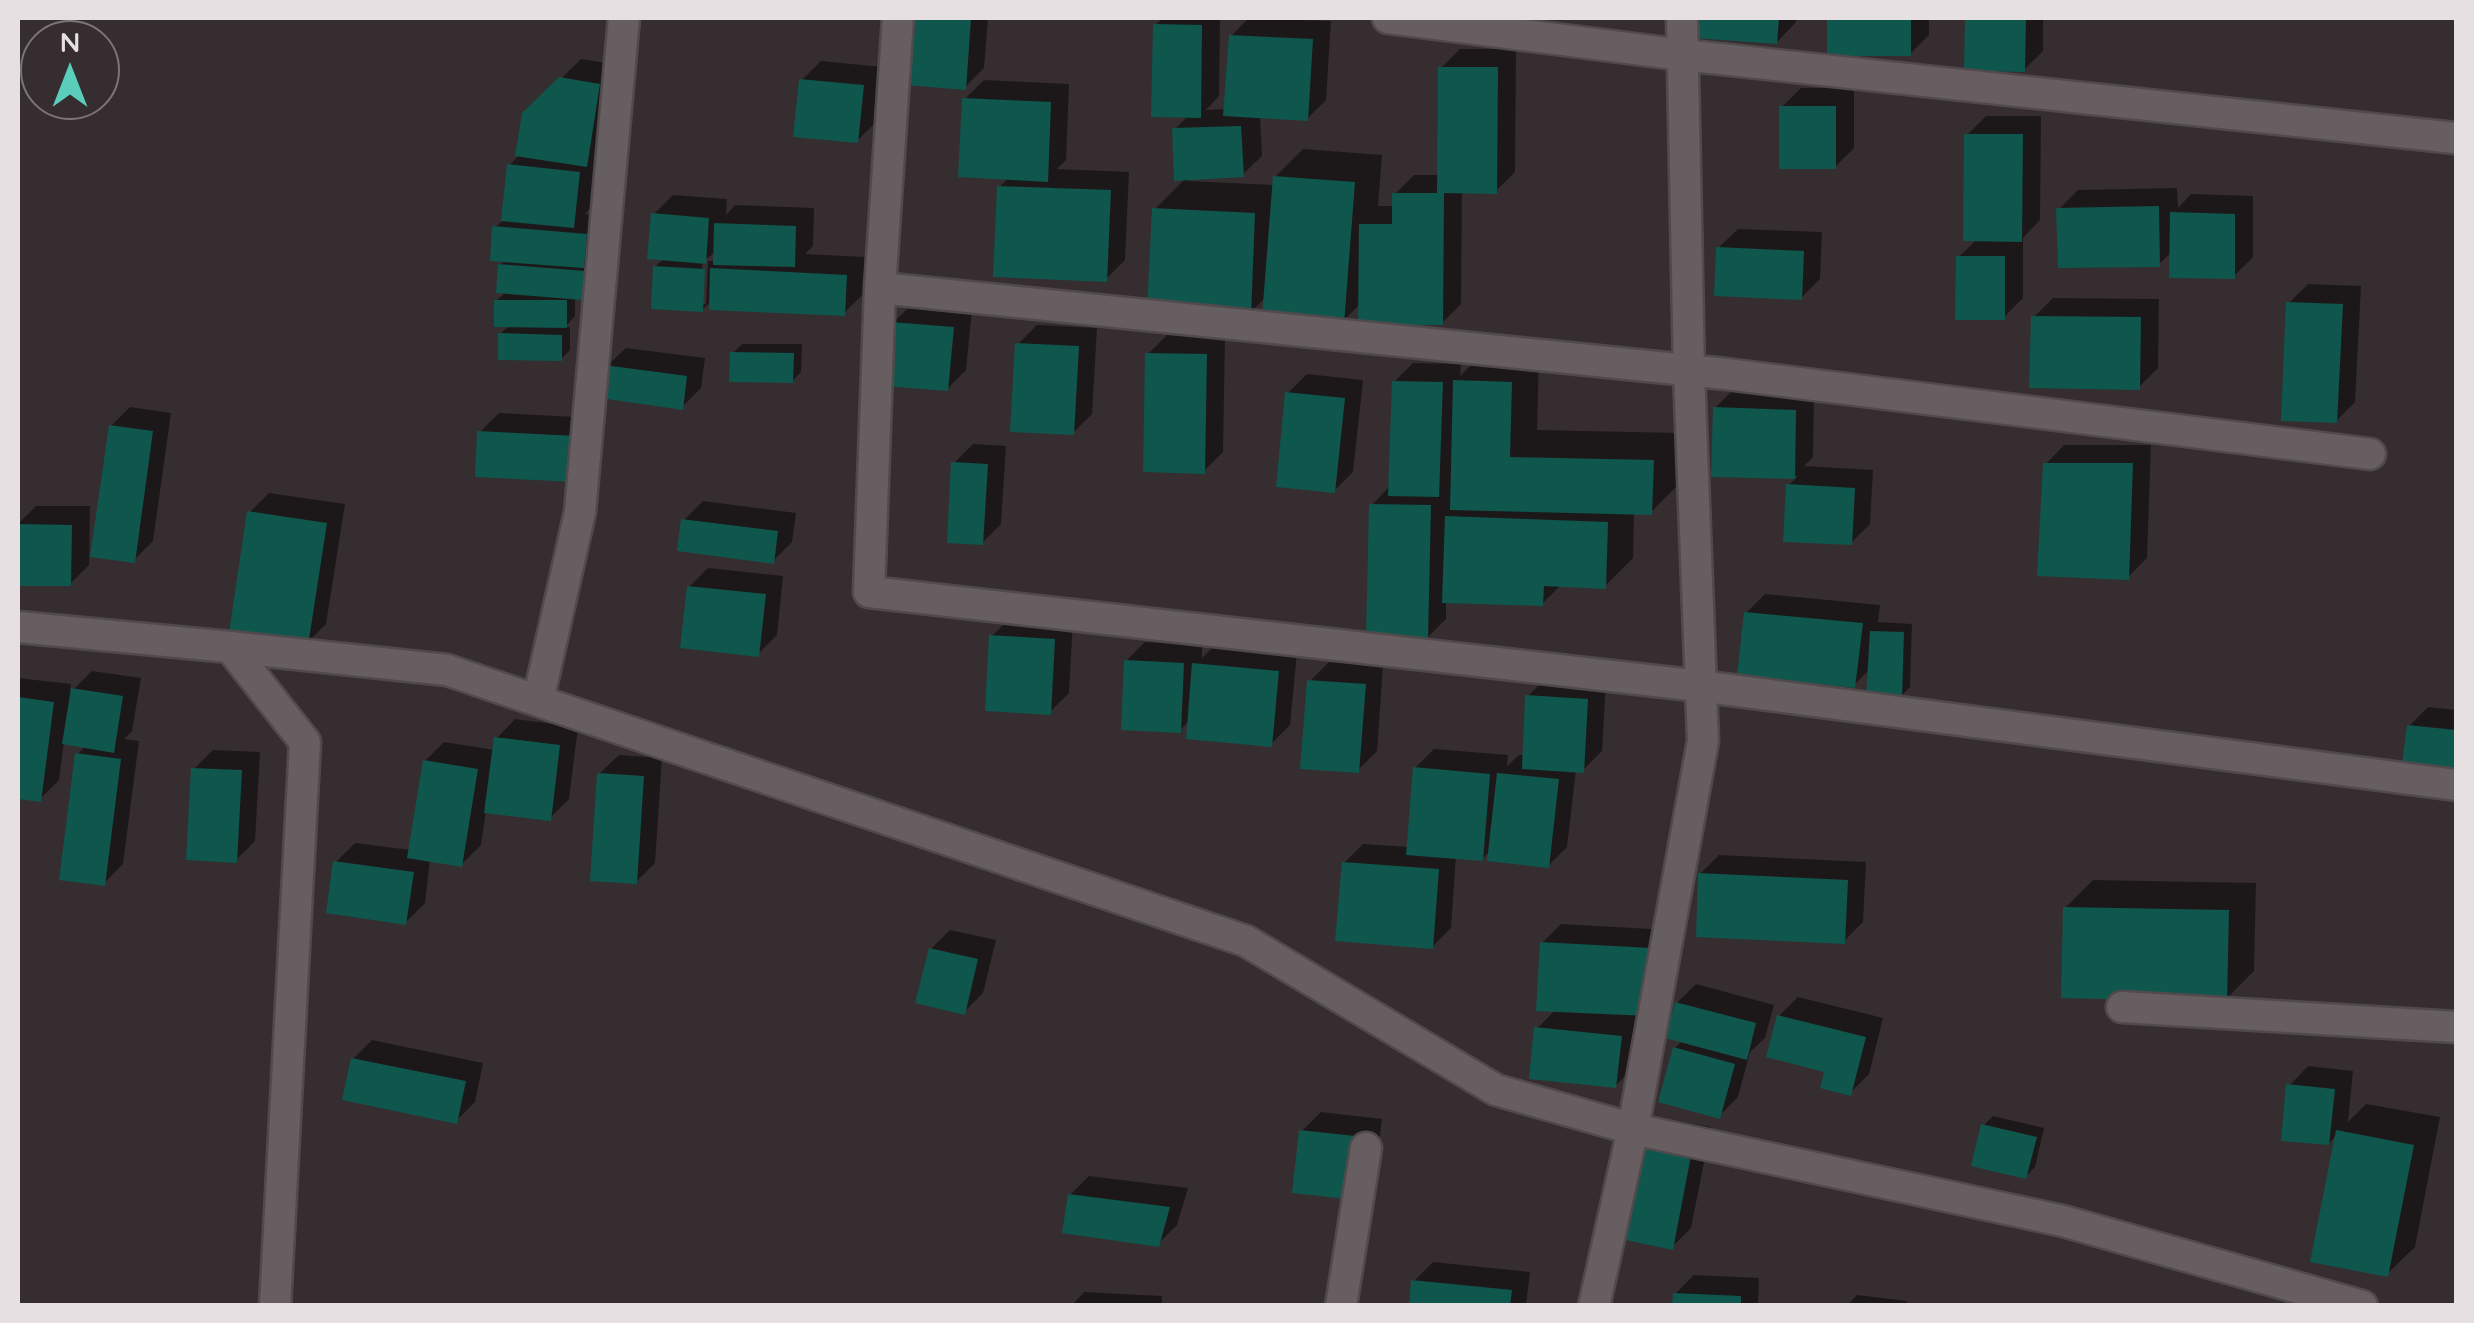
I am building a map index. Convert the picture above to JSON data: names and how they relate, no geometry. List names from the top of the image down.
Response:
{
  "north": "top"
}
